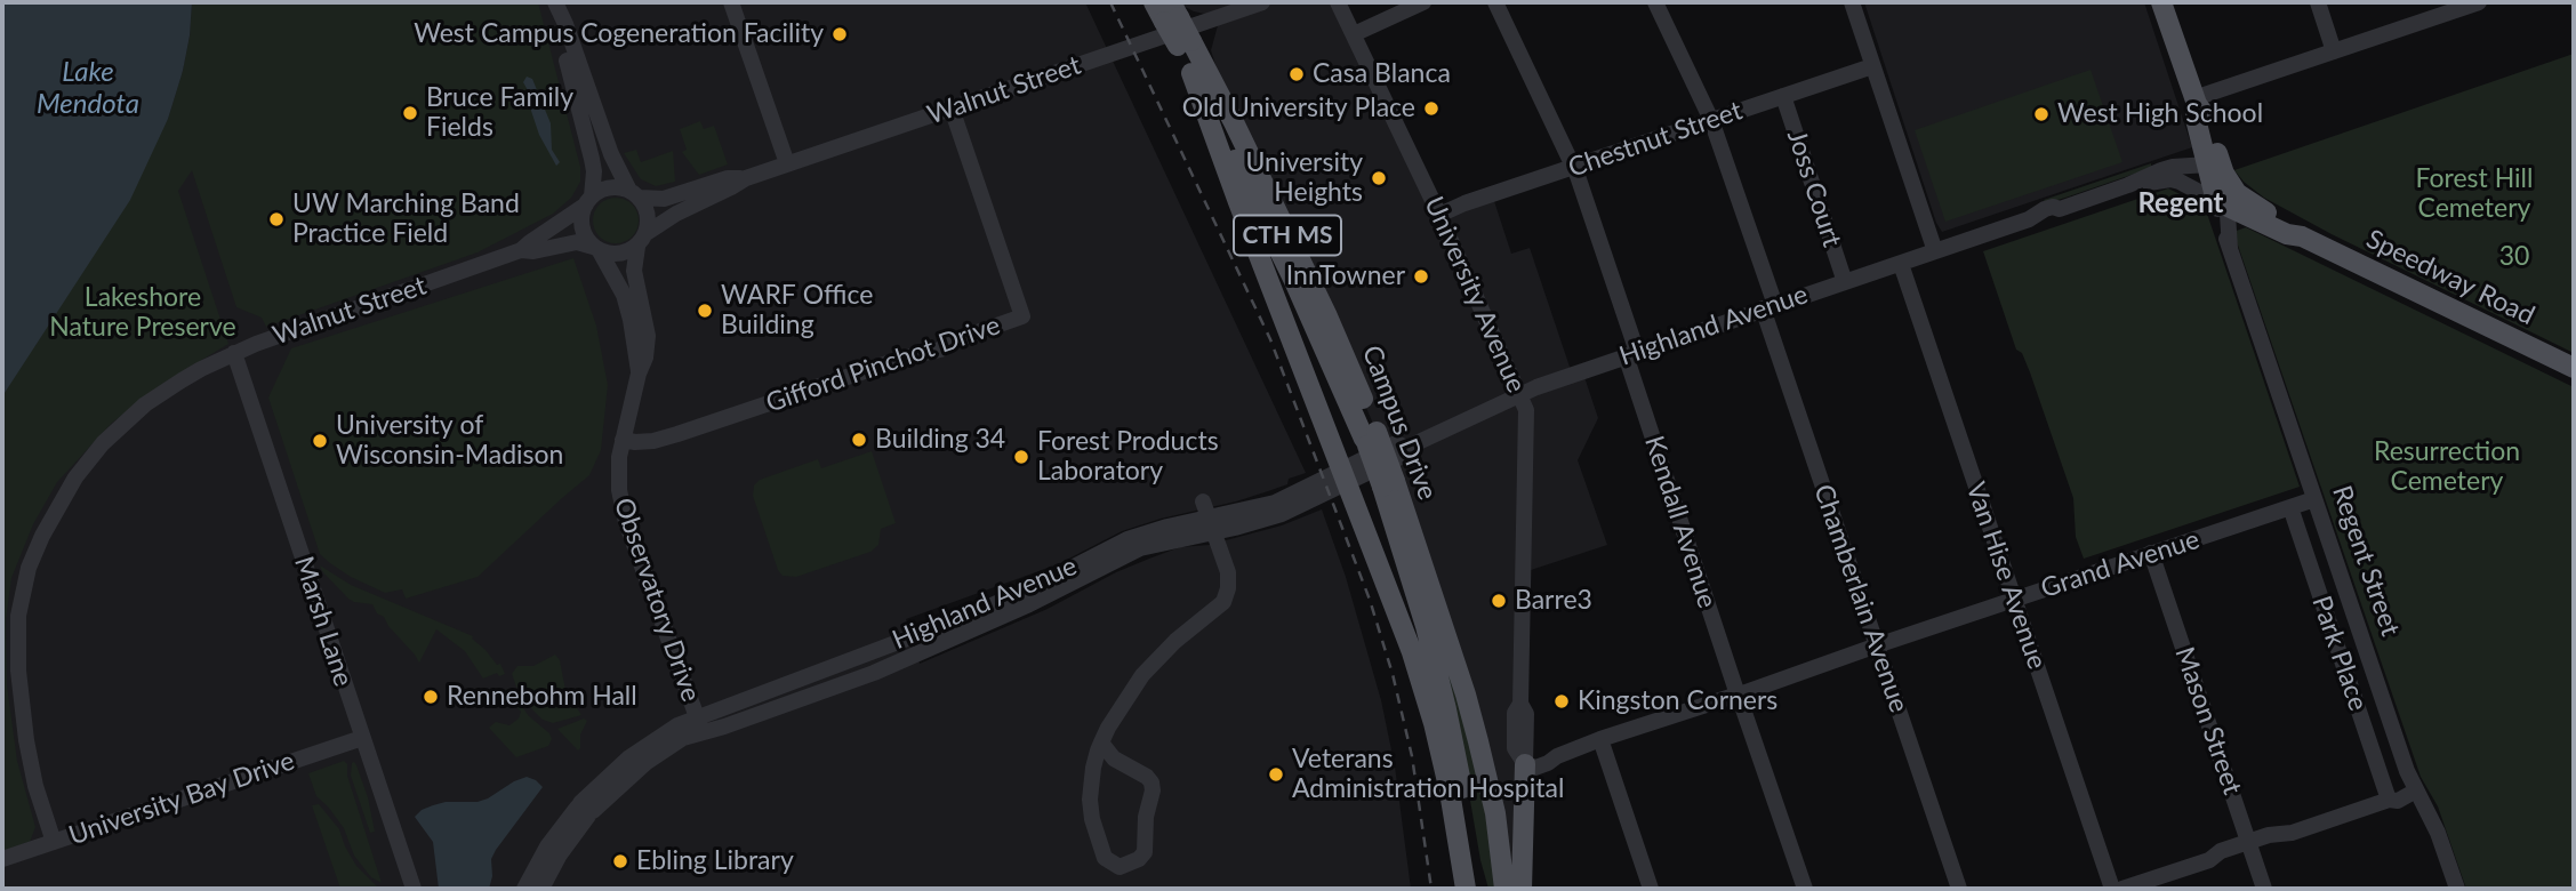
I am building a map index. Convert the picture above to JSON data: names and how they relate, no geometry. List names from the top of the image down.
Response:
{
  "streets": {
    "main road": [
      "CTH MS",
      "Speedway Road",
      "Campus Drive",
      "Regent Street"
    ],
    "street": [
      "Walnut Street",
      "Chestnut Street",
      "Joss Court",
      "University Avenue",
      "Highland Avenue",
      "Gifford Pinchot Drive",
      "Kendall Avenue",
      "Grand Avenue",
      "Van Hise Avenue",
      "Chamberlain Avenue",
      "Observatory Drive",
      "Marsh Lane",
      "Park Place",
      "Mason Street",
      "University Bay Drive"
    ]
  },
  "crossings": [
    ["Walnut Street", "Gifford Pinchot Drive"],
    ["Walnut Street", "Observatory Drive"],
    ["Walnut Street", "Marsh Lane"],
    ["Walnut Street", "University Bay Drive"],
    ["Chestnut Street", "Joss Court"],
    ["Chestnut Street", "University Avenue"],
    ["Chestnut Street", "Kendall Avenue"],
    ["Chestnut Street", "Chamberlain Avenue"],
    ["Joss Court", "Highland Avenue"],
    ["Speedway Road", "Highland Avenue"],
    ["Speedway Road", "Regent Street"],
    ["University Avenue", "Highland Avenue"],
    ["Highland Avenue", "Kendall Avenue"],
    ["Highland Avenue", "Regent Street"],
    ["Highland Avenue", "Van Hise Avenue"],
    ["Highland Avenue", "Chamberlain Avenue"],
    ["Highland Avenue", "Observatory Drive"],
    ["Gifford Pinchot Drive", "Observatory Drive"],
    ["Kendall Avenue", "Grand Avenue"],
    ["Regent Street", "Grand Avenue"],
    ["Grand Avenue", "Van Hise Avenue"],
    ["Grand Avenue", "Chamberlain Avenue"],
    ["Grand Avenue", "Park Place"],
    ["Grand Avenue", "Mason Street"],
    ["Marsh Lane", "University Bay Drive"]
  ],
  "districts": ["Regent"],
  "water": ["Lake Mendota"],
  "parks": [
    "Forest Hill Cemetery",
    "30",
    "Lakeshore Nature Preserve",
    "Resurrection Cemetery"
  ],
  "places": [
    "West Campus Cogeneration Facility",
    "Casa Blanca",
    "Old University Place",
    "Bruce Family Fields",
    "West High School",
    "University Heights",
    "UW Marching Band Practice Field",
    "InnTowner",
    "WARF Office Building",
    "Building 34",
    "University of Wisconsin-Madison",
    "Forest Products Laboratory",
    "Barre3",
    "Rennebohm Hall",
    "Kingston Corners",
    "Veterans Administration Hospital",
    "Ebling Library"
  ]
}
